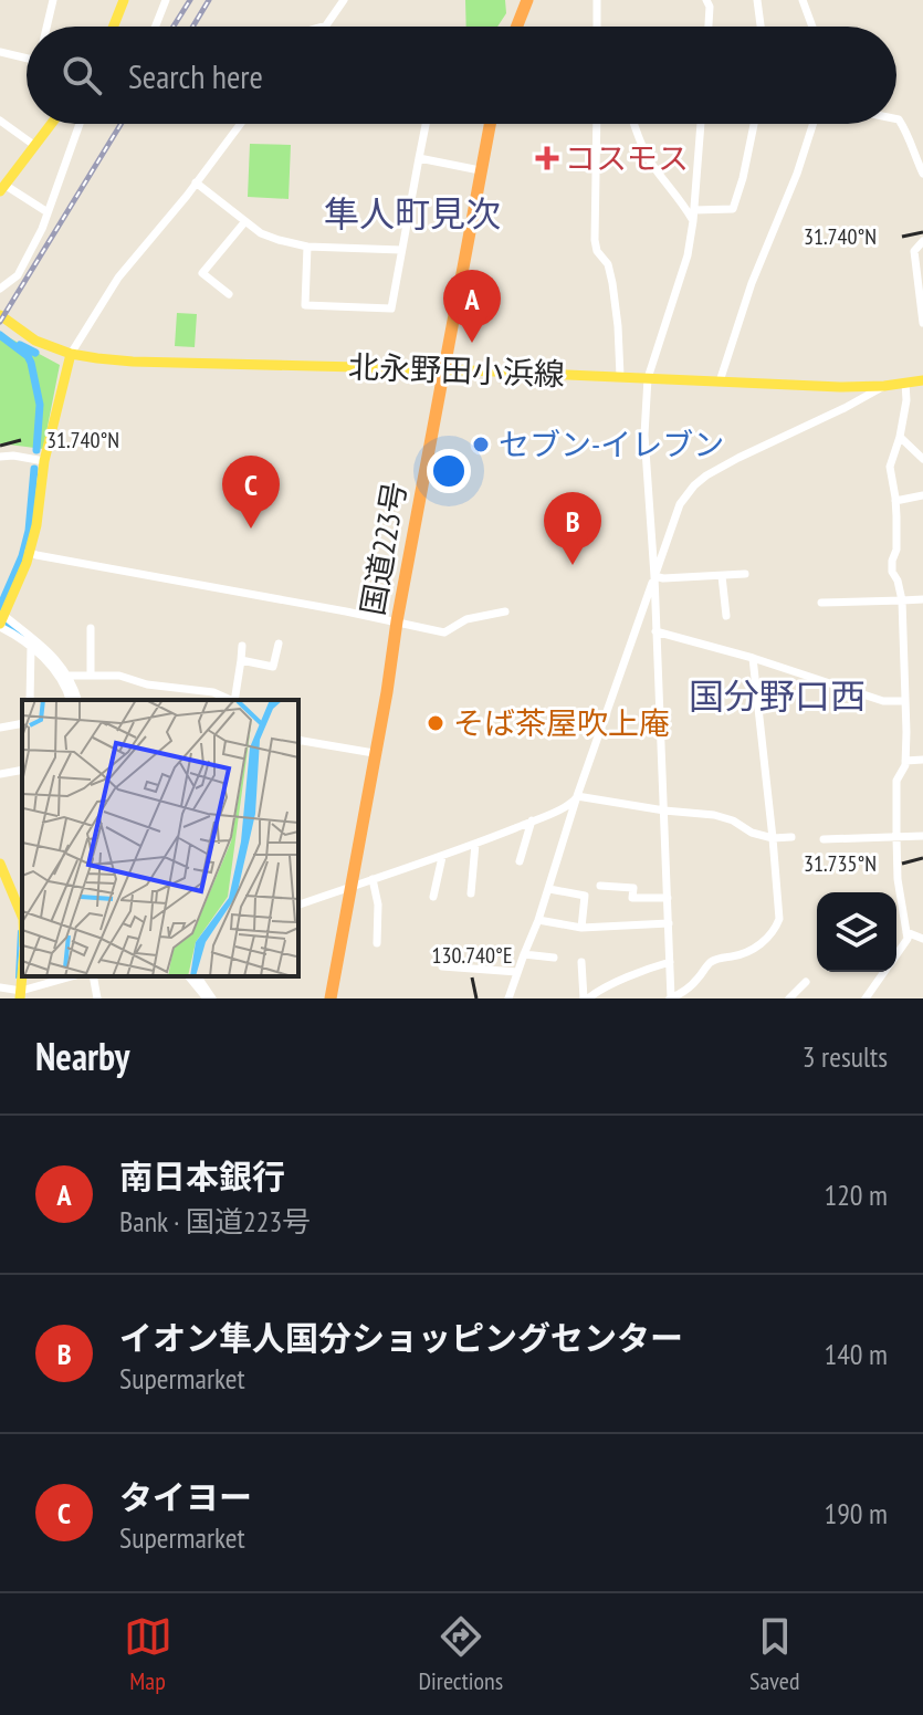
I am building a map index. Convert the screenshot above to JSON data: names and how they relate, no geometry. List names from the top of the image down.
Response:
{
  "streets": {
    "highway": ["国道223号"],
    "main road": ["北永野田小浜線"]
  },
  "crossings": [
    ["北永野田小浜線", "国道223号"]
  ],
  "districts": ["隼人町見次", "国分野口西"],
  "places": {
    "health": ["コスモス"],
    "other": ["セブン-イレブン", "そば茶屋吹上庵"]
  },
  "page": {
    "search": "Search here",
    "pins": ["A", "C", "B"],
    "heading": ["Nearby", "3 results"],
    "list": [
      {
        "mark": "A",
        "name": "南日本銀行",
        "note": "Bank · 国道223号",
        "value": "120 m"
      },
      {
        "mark": "B",
        "name": "イオン隼人国分ショッピングセンター",
        "note": "Supermarket",
        "value": "140 m"
      },
      {
        "mark": "C",
        "name": "タイヨー",
        "note": "Supermarket",
        "value": "190 m"
      }
    ],
    "nav": ["Map", "Directions", "Saved"]
  },
  "coordinates": ["31.740°N", "31.735°N", "130.740°E"]
}
